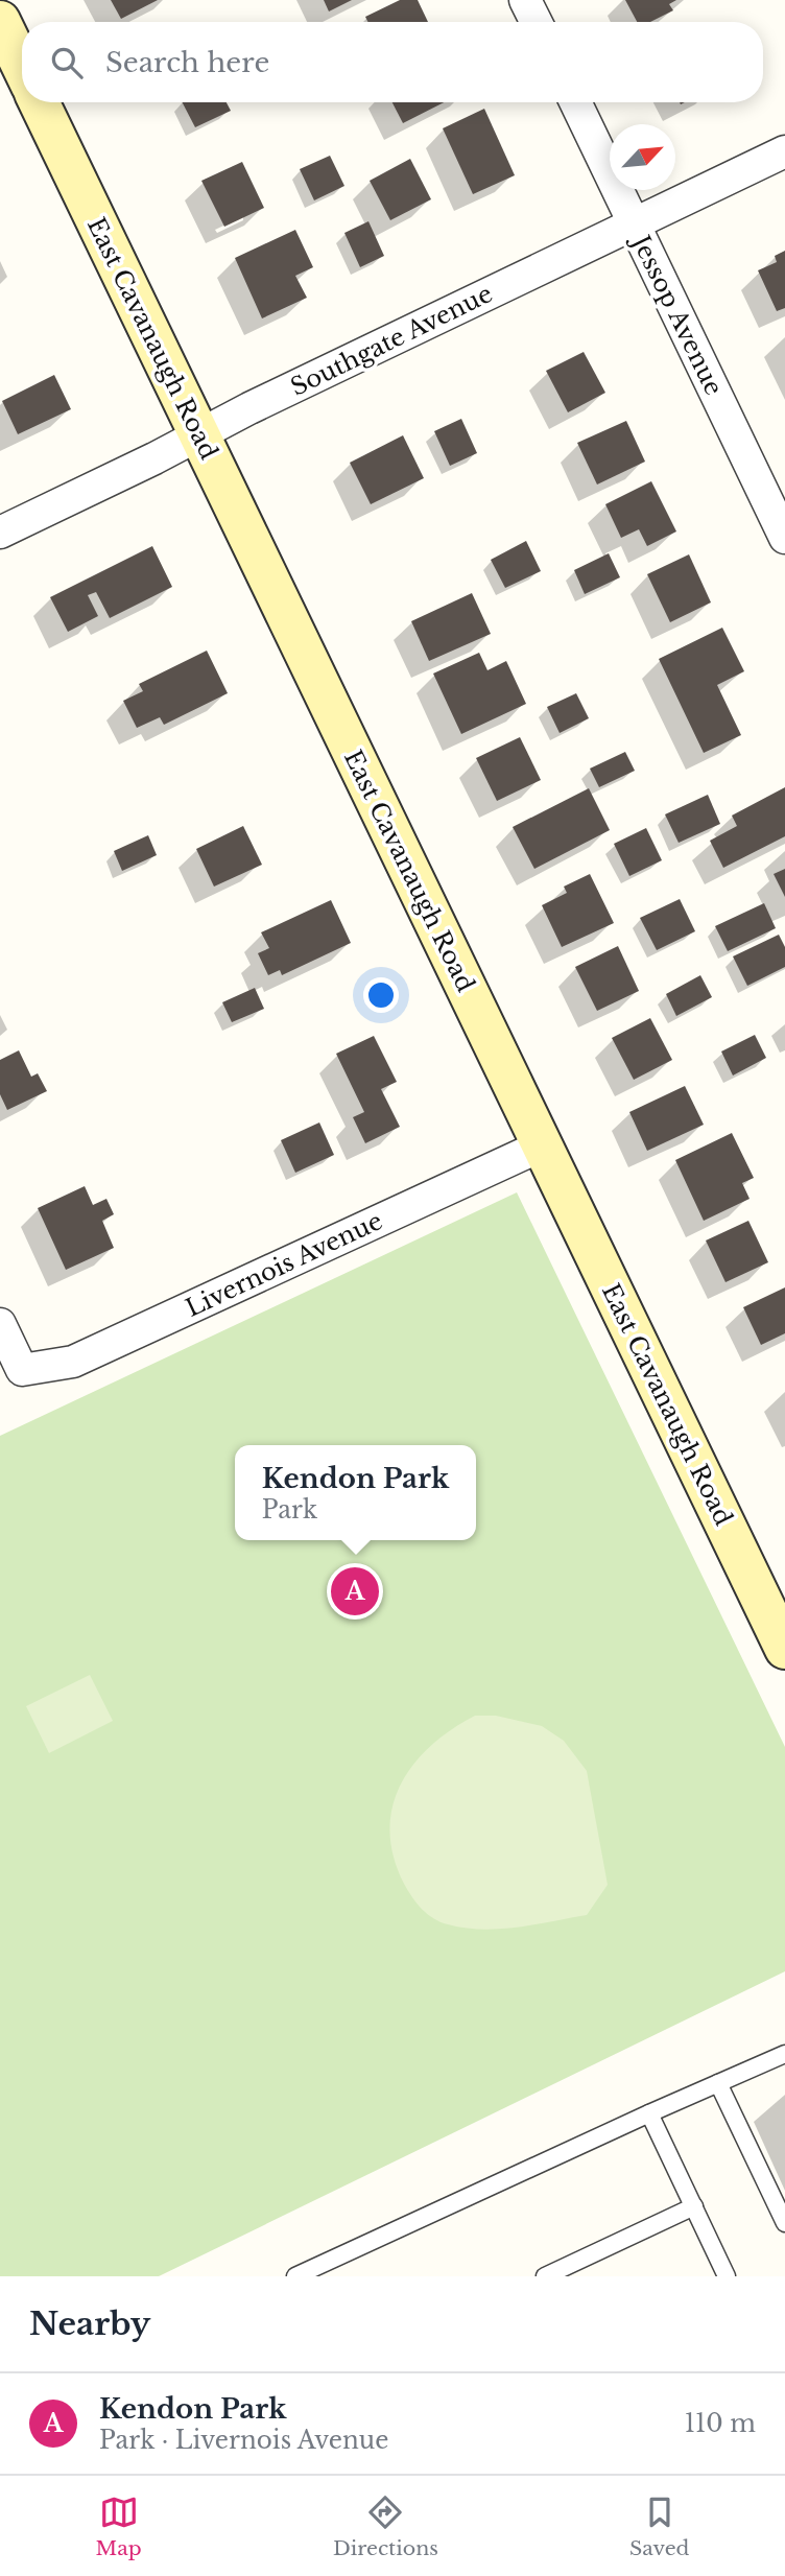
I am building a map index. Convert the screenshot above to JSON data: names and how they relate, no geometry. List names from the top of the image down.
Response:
{
  "streets": {
    "street": [
      "Jessop Avenue",
      "East Cavanaugh Road",
      "Southgate Avenue",
      "Livernois Avenue"
    ]
  },
  "crossings": [
    ["Jessop Avenue", "Southgate Avenue"],
    ["East Cavanaugh Road", "Southgate Avenue"],
    ["East Cavanaugh Road", "Livernois Avenue"]
  ],
  "north": "top right",
  "page": {
    "search": "Search here",
    "popup": ["Kendon Park", "Park"],
    "pins": "A",
    "heading": "Nearby",
    "list": [
      {
        "mark": "A",
        "name": "Kendon Park",
        "note": "Park · Livernois Avenue",
        "value": "110 m"
      }
    ],
    "nav": ["Map", "Directions", "Saved"]
  }
}
